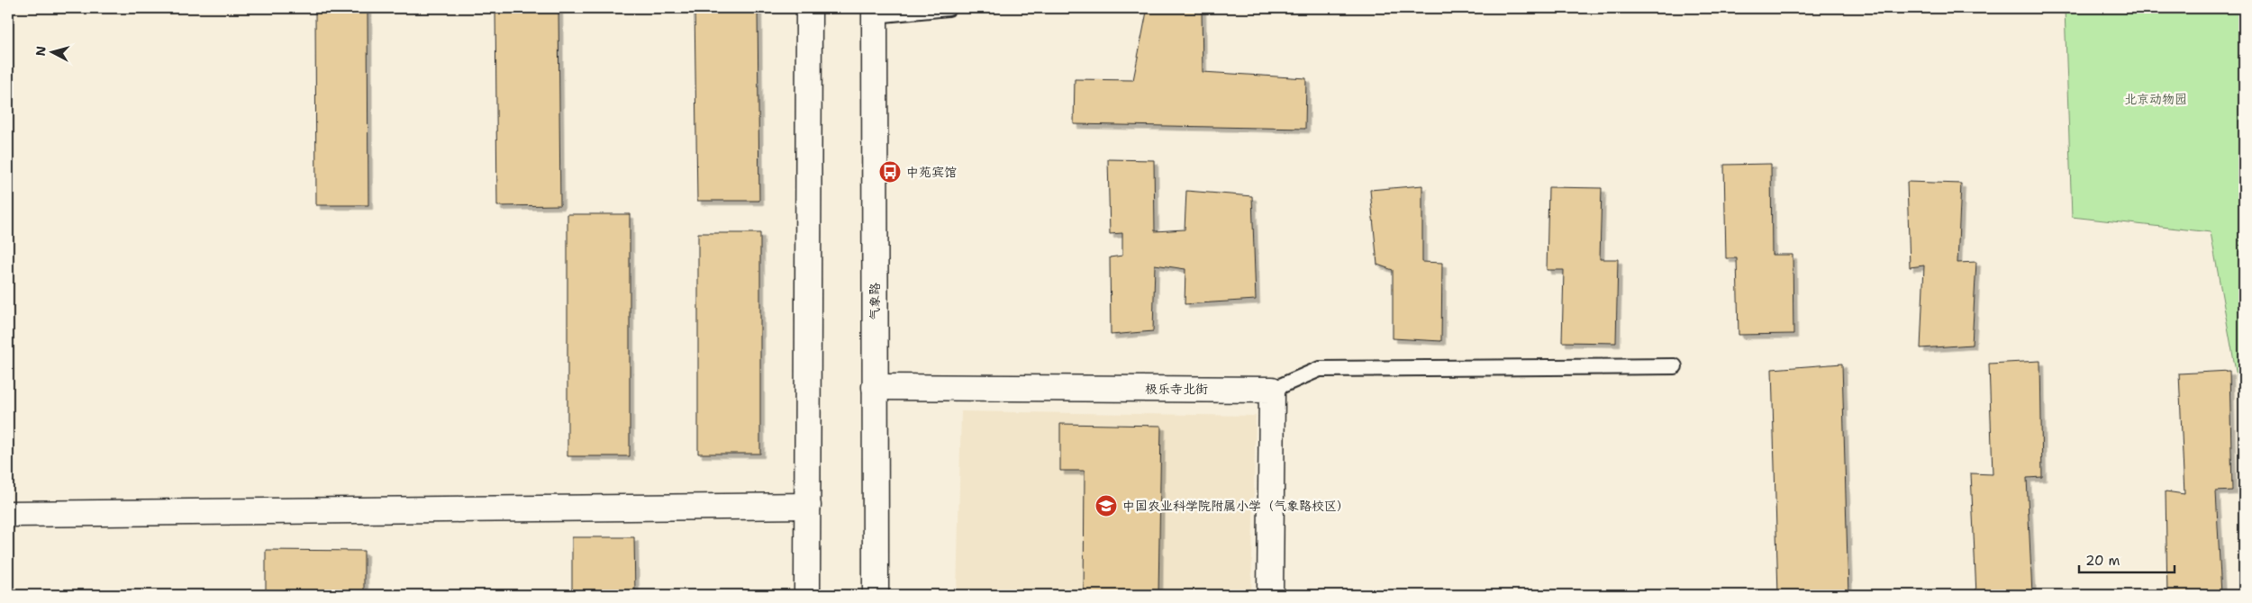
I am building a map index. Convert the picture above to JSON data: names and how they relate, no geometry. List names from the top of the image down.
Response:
{
  "streets": {
    "street": ["气象路", "极乐寺北街"]
  },
  "crossings": [
    ["气象路", "极乐寺北街"]
  ],
  "parks": ["北京动物园"],
  "places": {
    "bus stop": ["中苑宾馆"],
    "school or university": ["中国农业科学院附属小学（气象路校区）"]
  },
  "scale_bar": "20 m",
  "north": "left"
}
